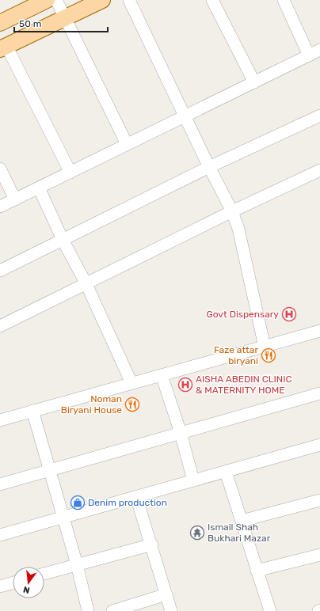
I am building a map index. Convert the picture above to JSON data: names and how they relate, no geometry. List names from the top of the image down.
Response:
{
  "places": {
    "hospital": ["Govt Dispensary", "AISHA ABEDIN CLINIC & MATERNITY HOME"],
    "restaurant": ["Faze attar biryani", "Noman Biryani House"],
    "shop": ["Denim production"],
    "temple": ["Ismail Shah Bukhari Mazar"]
  },
  "scale_bar": "50 m",
  "north": "bottom"
}
